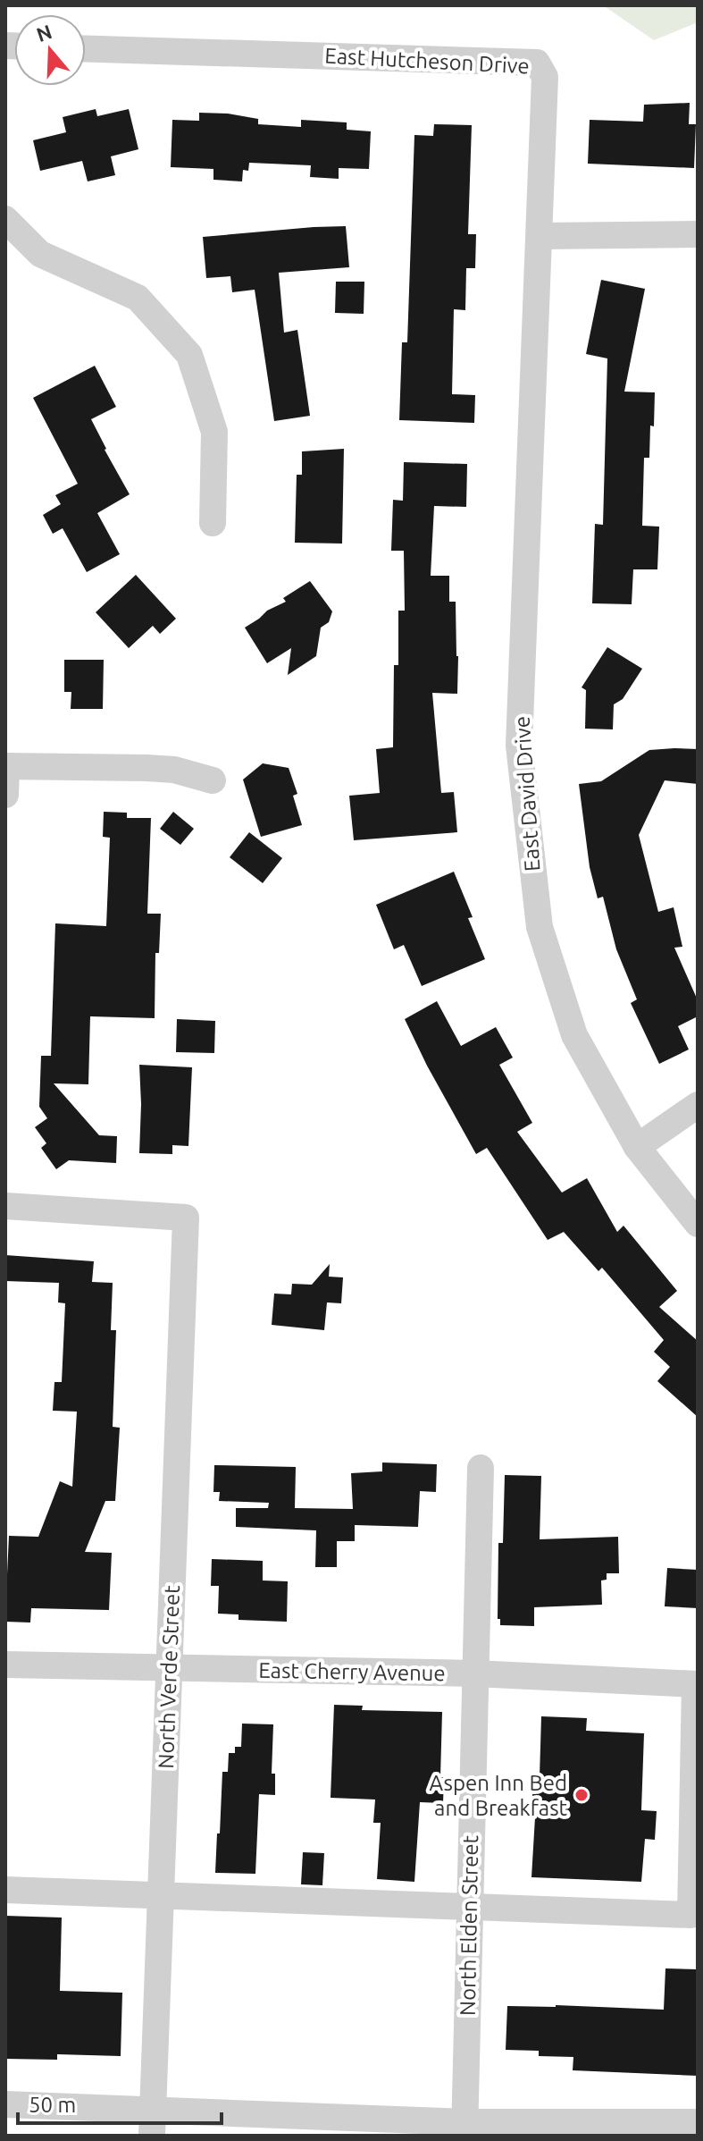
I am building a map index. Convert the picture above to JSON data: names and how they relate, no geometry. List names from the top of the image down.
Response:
{
  "streets": {
    "street": [
      "East Hutcheson Drive",
      "East David Drive",
      "East Cherry Avenue",
      "North Verde Street",
      "North Elden Street"
    ]
  },
  "crossings": [
    ["East Hutcheson Drive", "East David Drive"],
    ["East Cherry Avenue", "North Verde Street"],
    ["East Cherry Avenue", "North Elden Street"]
  ],
  "places": ["Aspen Inn Bed and Breakfast"],
  "scale_bar": "50 m",
  "north": "top"
}
